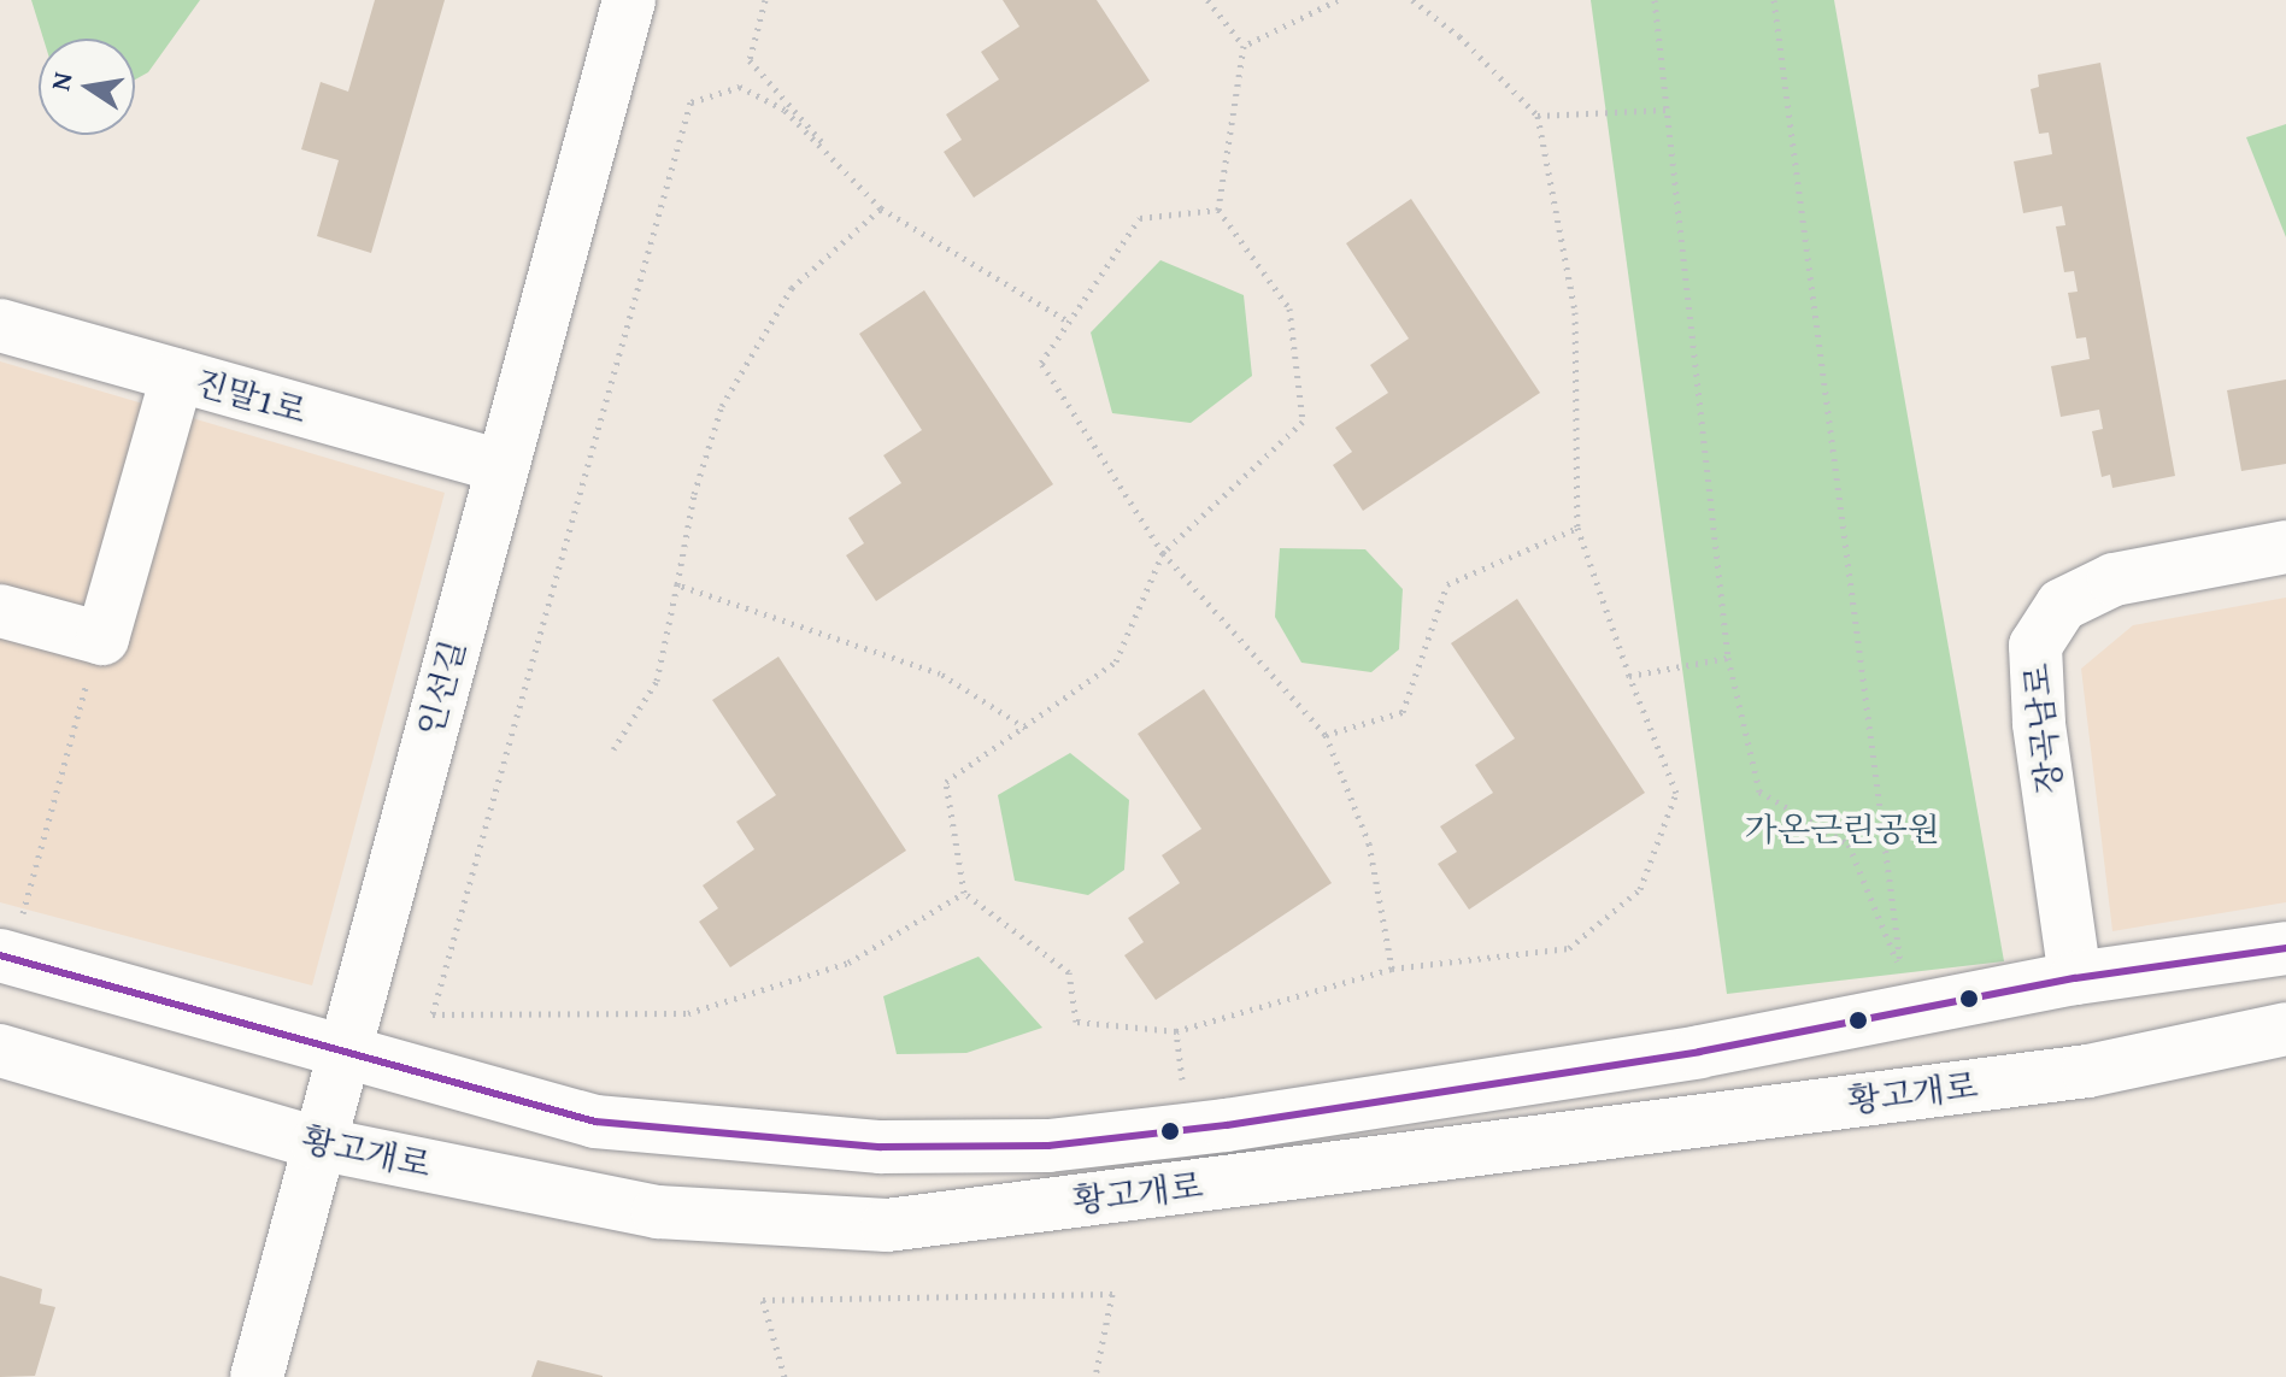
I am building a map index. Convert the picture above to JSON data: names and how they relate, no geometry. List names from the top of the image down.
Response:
{
  "streets": {
    "main road": [
      "진말1로",
      "인선길",
      "장곡남로",
      "황고개로"
    ]
  },
  "crossings": [
    ["진말1로", "인선길"],
    ["인선길", "황고개로"],
    ["장곡남로", "황고개로"]
  ],
  "parks": ["가온근린공원"],
  "north": "left"
}
